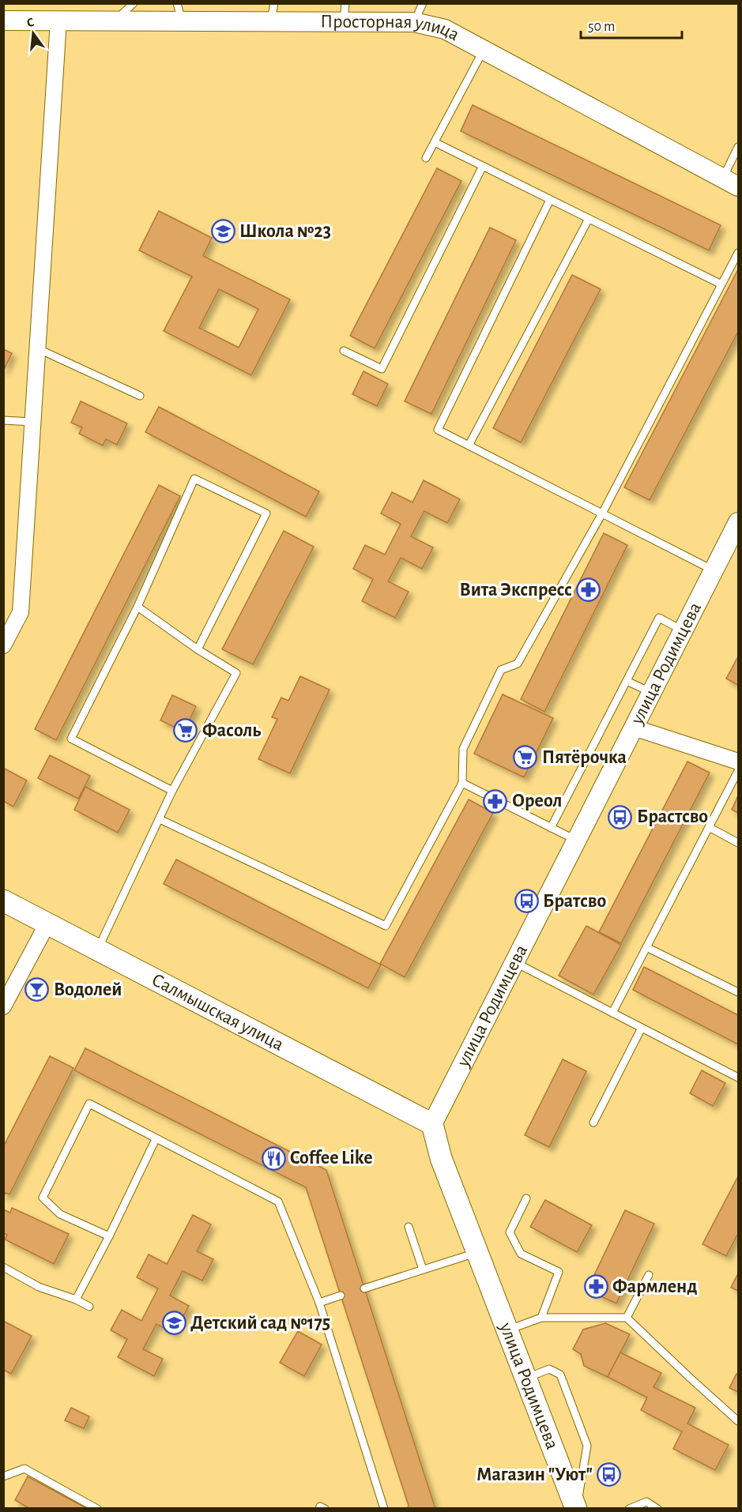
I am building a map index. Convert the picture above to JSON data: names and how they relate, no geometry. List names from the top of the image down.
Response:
{
  "streets": {
    "main road": ["улица Родимцева", "Салмышская улица"],
    "street": ["Просторная улица"]
  },
  "crossings": [
    ["улица Родимцева", "Салмышская улица"]
  ],
  "places": {
    "school or university": ["Школа №23", "Детский сад №175"],
    "pharmacy": ["Вита Экспресс", "Ореол", "Фармленд"],
    "supermarket": ["Фасоль", "Пятёрочка"],
    "bus stop": ["Брастсво", "Братсво", "Магазин \"Уют\""],
    "bar": ["Водолей"],
    "restaurant": ["Coffee Like"]
  },
  "scale_bar": "50 m",
  "north": "top"
}
